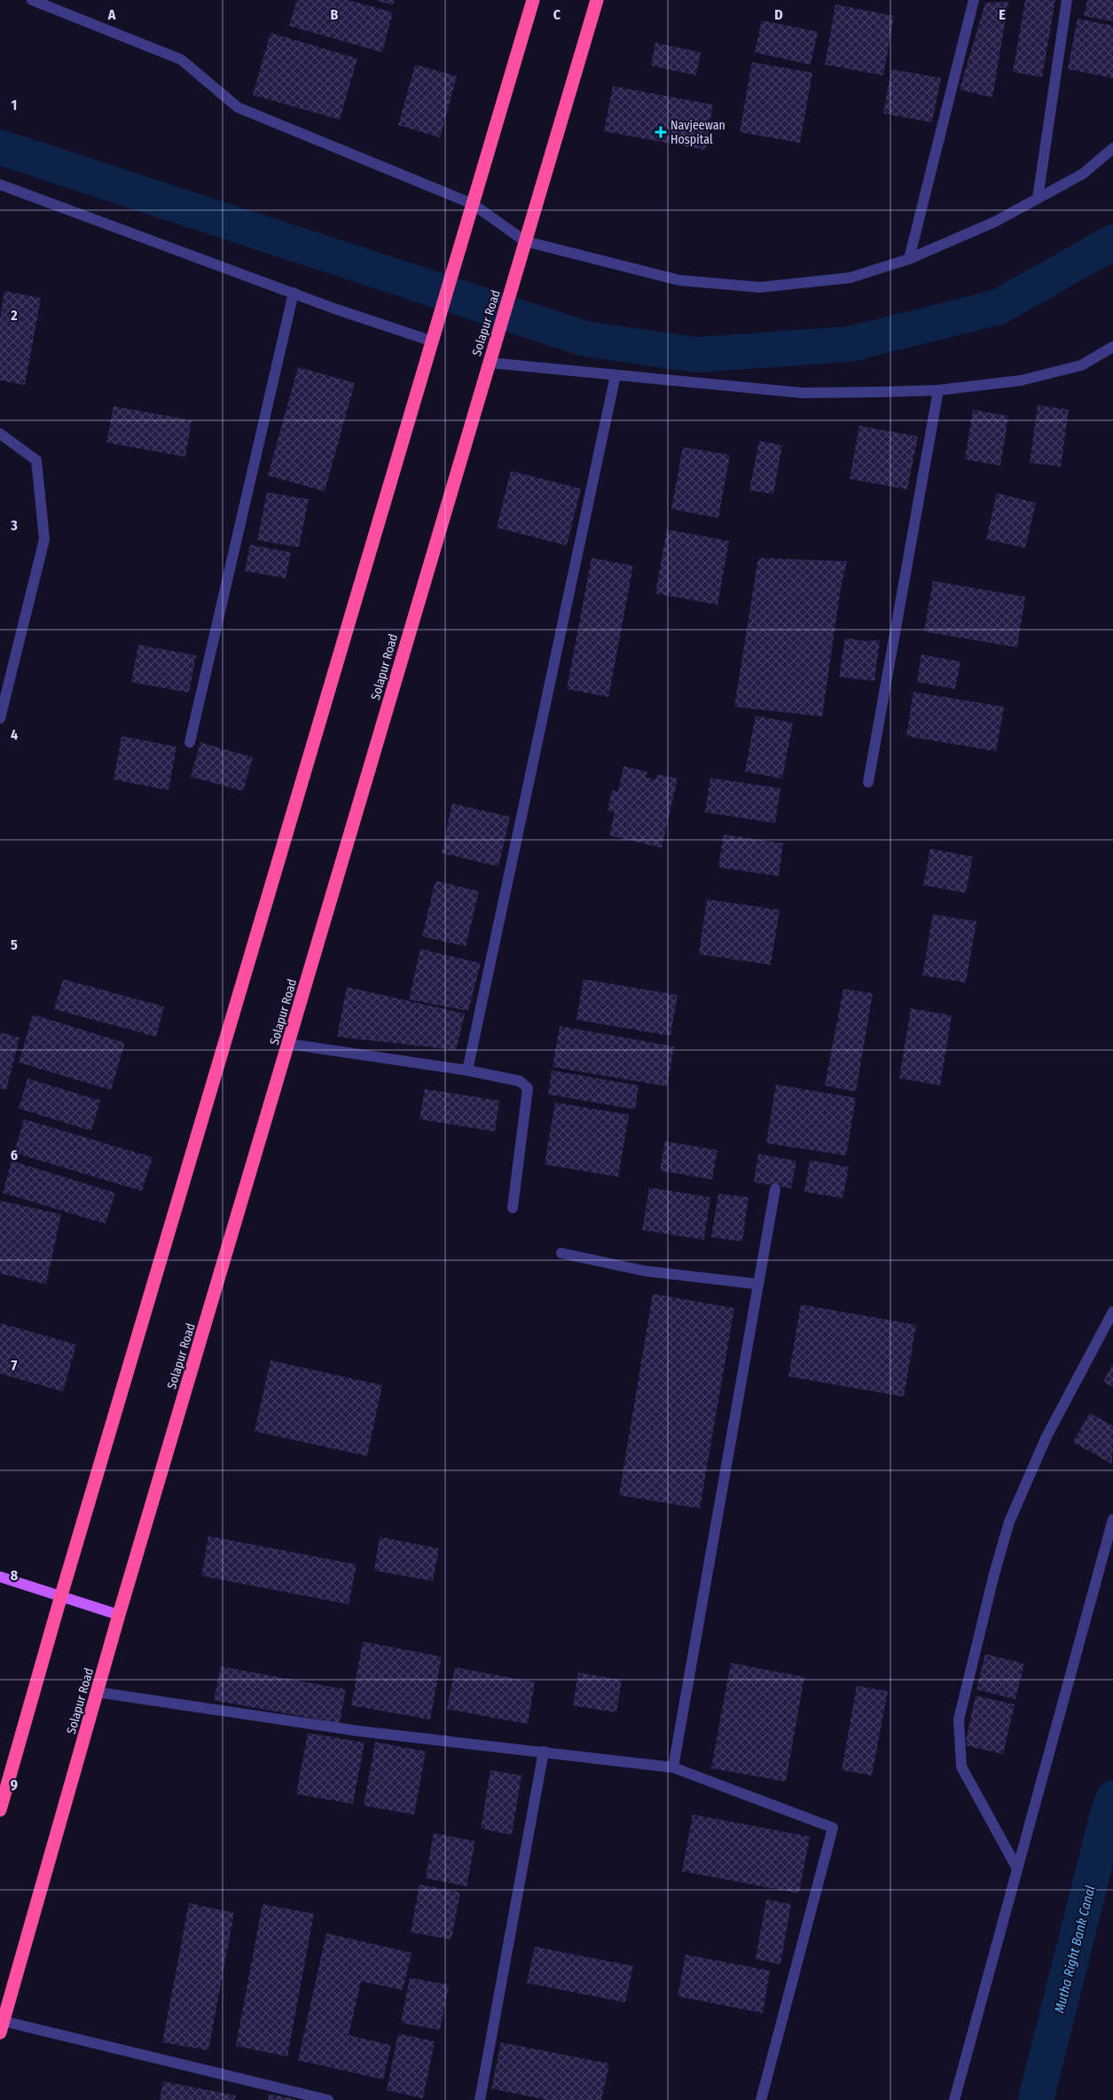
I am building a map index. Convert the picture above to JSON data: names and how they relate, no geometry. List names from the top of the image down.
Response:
{
  "streets": {
    "highway": ["Solapur Road"]
  },
  "water": ["Mutha Right Bank Canal"],
  "places": {
    "health": ["Navjeewan Hospital"]
  },
  "grid": {
    "columns": [
      "A",
      "B",
      "C",
      "D",
      "E"
    ],
    "rows": [
      "1",
      "2",
      "3",
      "4",
      "5",
      "6",
      "7",
      "8",
      "9"
    ]
  }
}
